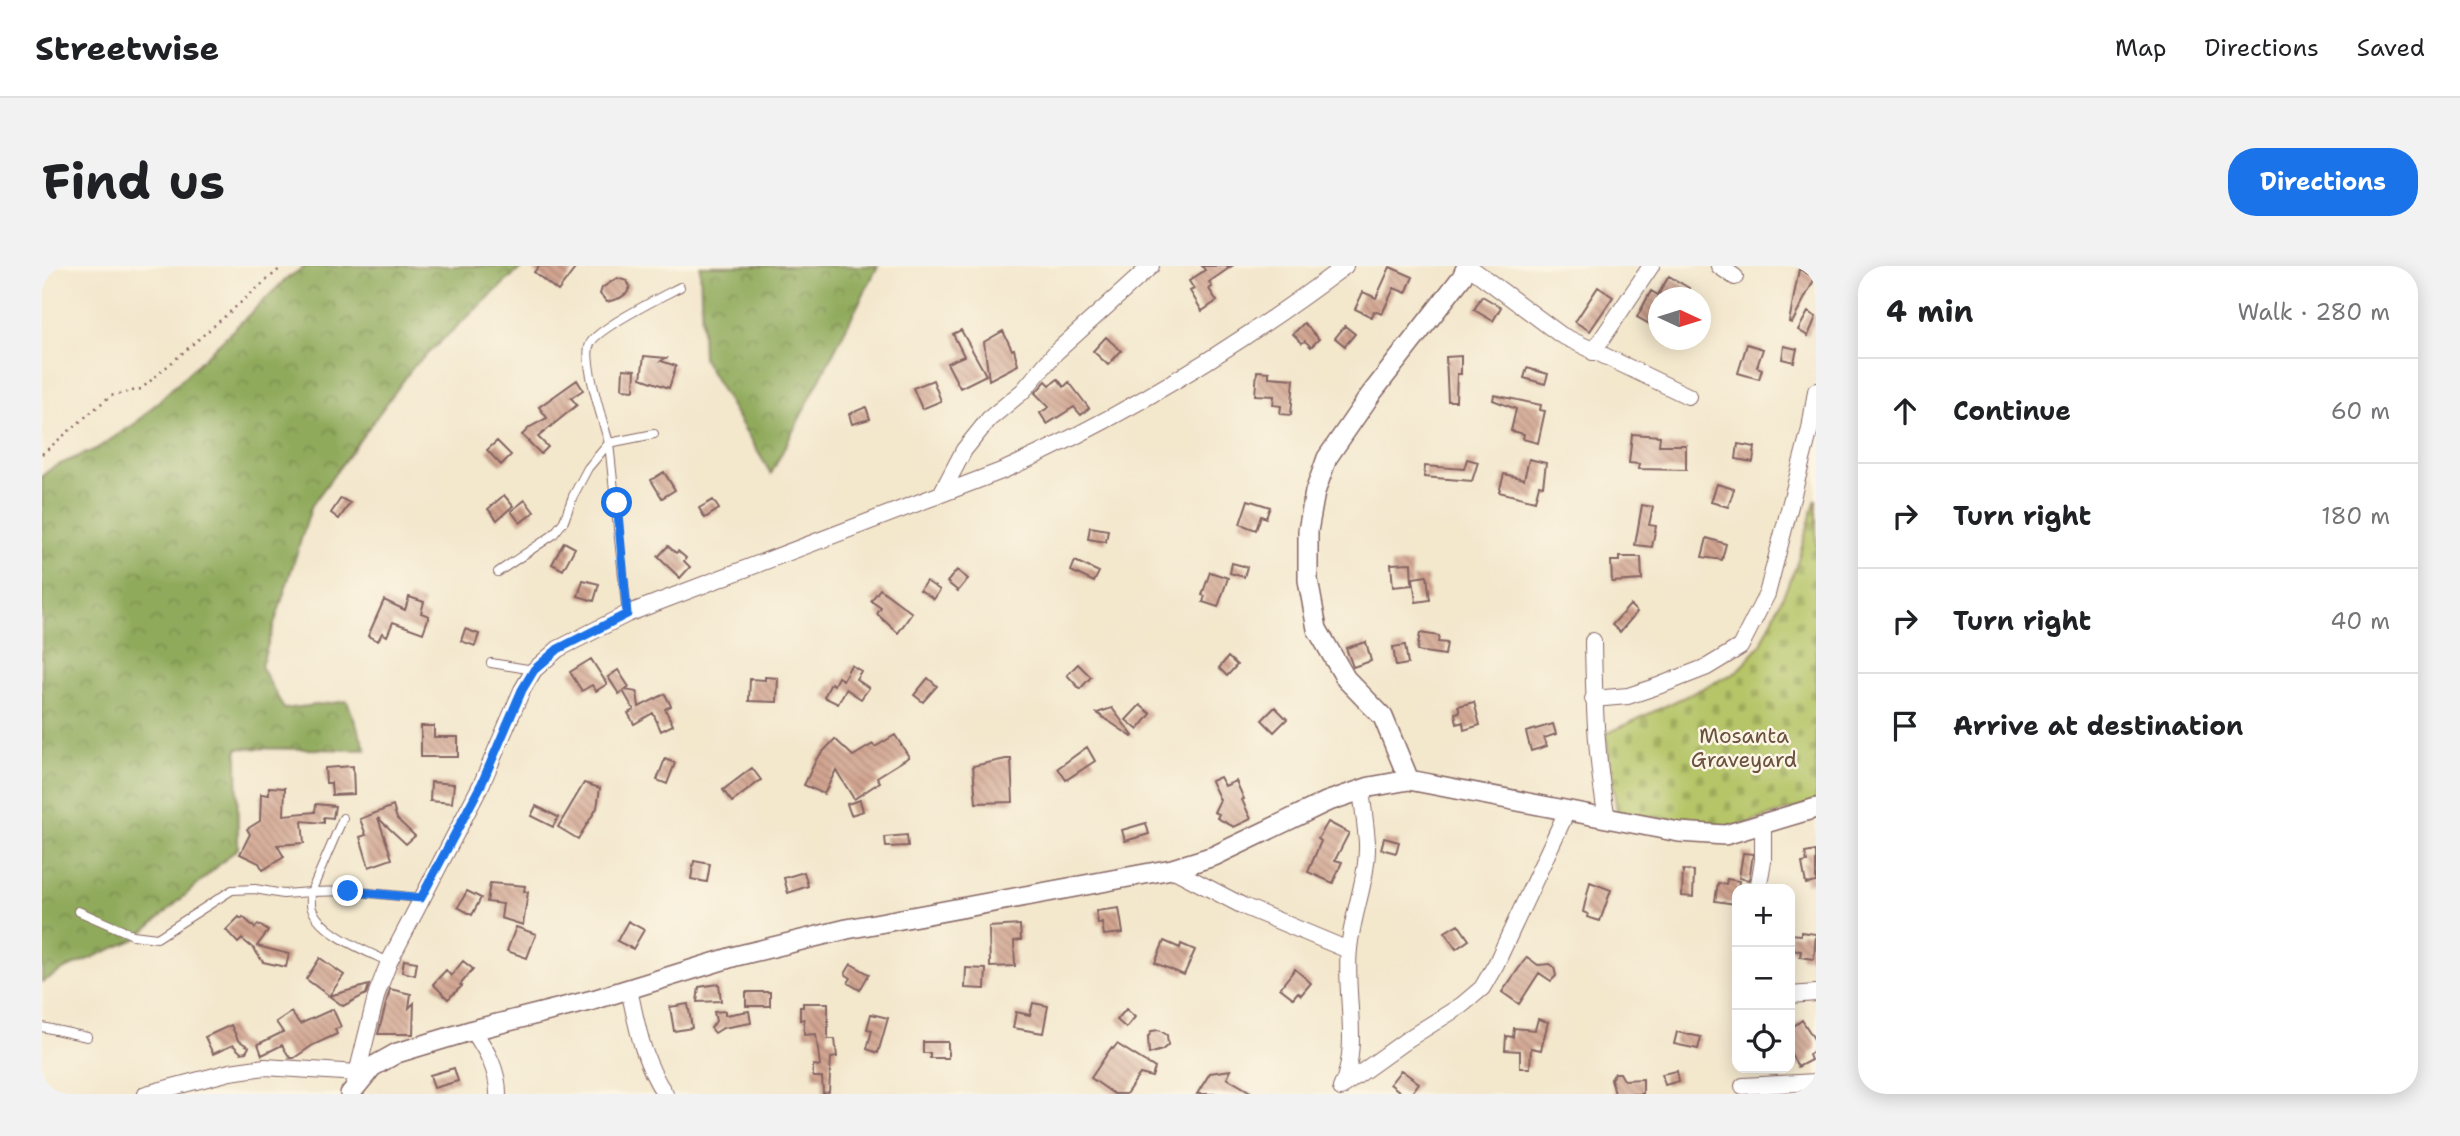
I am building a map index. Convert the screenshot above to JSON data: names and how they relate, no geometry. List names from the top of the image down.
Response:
{
  "parks": ["Mosanta Graveyard"],
  "north": "right",
  "page": {
    "header": "Streetwise",
    "nav": ["Map", "Directions", "Saved"],
    "buttons": "Directions",
    "title": "Find us",
    "heading": ["4 min", "Walk · 280 m"],
    "list": [
      ["Continue", "60 m"],
      ["Turn right", "180 m"],
      ["Turn right", "40 m"],
      "Arrive at destination"
    ],
    "map_buttons": ["+", "−"]
  }
}
